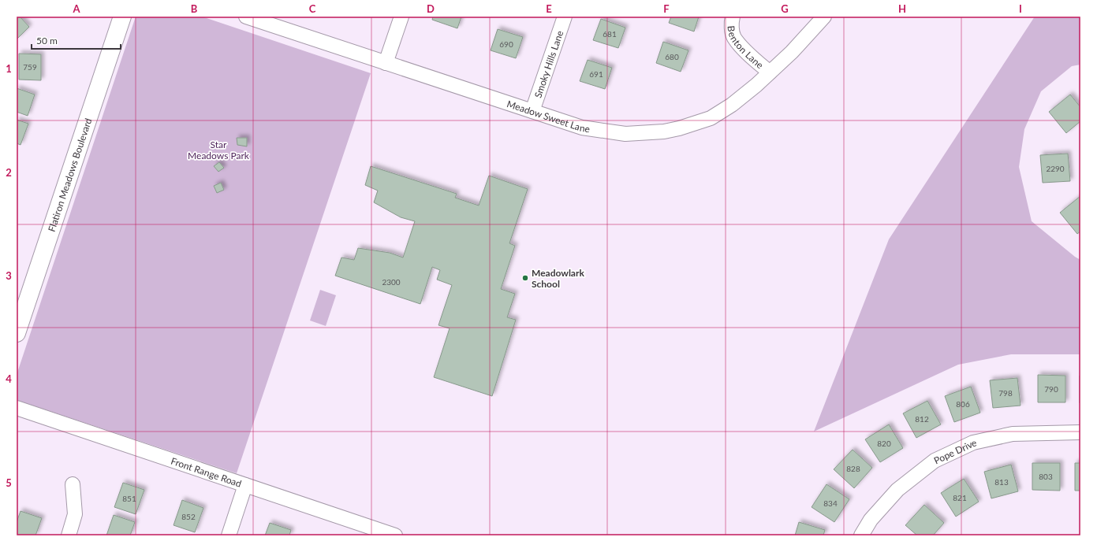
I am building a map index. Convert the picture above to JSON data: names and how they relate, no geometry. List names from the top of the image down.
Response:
{
  "streets": {
    "street": [
      "Benton Lane",
      "Smoky Hills Lane",
      "Meadow Sweet Lane",
      "Flatiron Meadows Boulevard",
      "Pope Drive",
      "Front Range Road"
    ]
  },
  "crossings": [
    ["Benton Lane", "Meadow Sweet Lane"],
    ["Smoky Hills Lane", "Meadow Sweet Lane"]
  ],
  "parks": ["Star Meadows Park"],
  "places": ["Meadowlark School"],
  "house_numbers": [
    "681",
    "690",
    "680",
    "759",
    "691",
    "2290",
    "2300",
    "790",
    "798",
    "806",
    "812",
    "820",
    "828",
    "803",
    "813",
    "821",
    "851",
    "834",
    "852"
  ],
  "scale_bar": "50 m",
  "grid": {
    "columns": [
      "A",
      "B",
      "C",
      "D",
      "E",
      "F",
      "G",
      "H",
      "I"
    ],
    "rows": [
      "1",
      "2",
      "3",
      "4",
      "5"
    ]
  }
}
